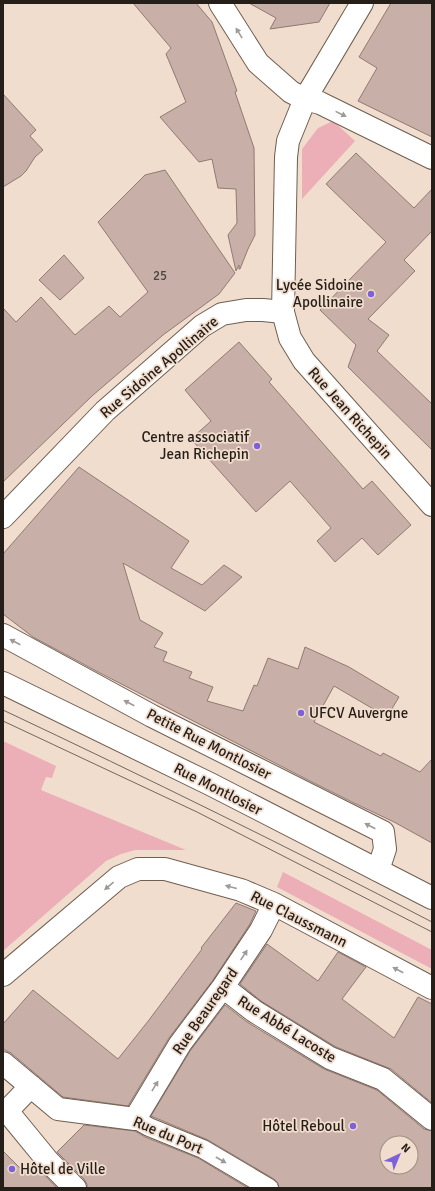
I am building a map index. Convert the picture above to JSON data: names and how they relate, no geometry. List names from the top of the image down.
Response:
{
  "streets": {
    "street": [
      "Rue Sidoine Apollinaire",
      "Rue Jean Richepin",
      "Petite Rue Montlosier",
      "Rue Montlosier",
      "Rue Claussmann",
      "Rue Beauregard",
      "Rue Abbé Lacoste",
      "Rue du Port"
    ]
  },
  "crossings": [
    ["Rue Sidoine Apollinaire", "Rue Jean Richepin"],
    ["Petite Rue Montlosier", "Rue Montlosier"],
    ["Rue Claussmann", "Rue Beauregard"],
    ["Rue Beauregard", "Rue Abbé Lacoste"],
    ["Rue Beauregard", "Rue du Port"]
  ],
  "one_way": [
    "Petite Rue Montlosier",
    "Rue Claussmann",
    "Rue Beauregard",
    "Rue du Port"
  ],
  "places": [
    "Lycée Sidoine Apollinaire",
    "Centre associatif Jean Richepin",
    "UFCV Auvergne",
    "Hôtel Reboul",
    "Hôtel de Ville"
  ],
  "house_numbers": ["25"],
  "north": "top right"
}
